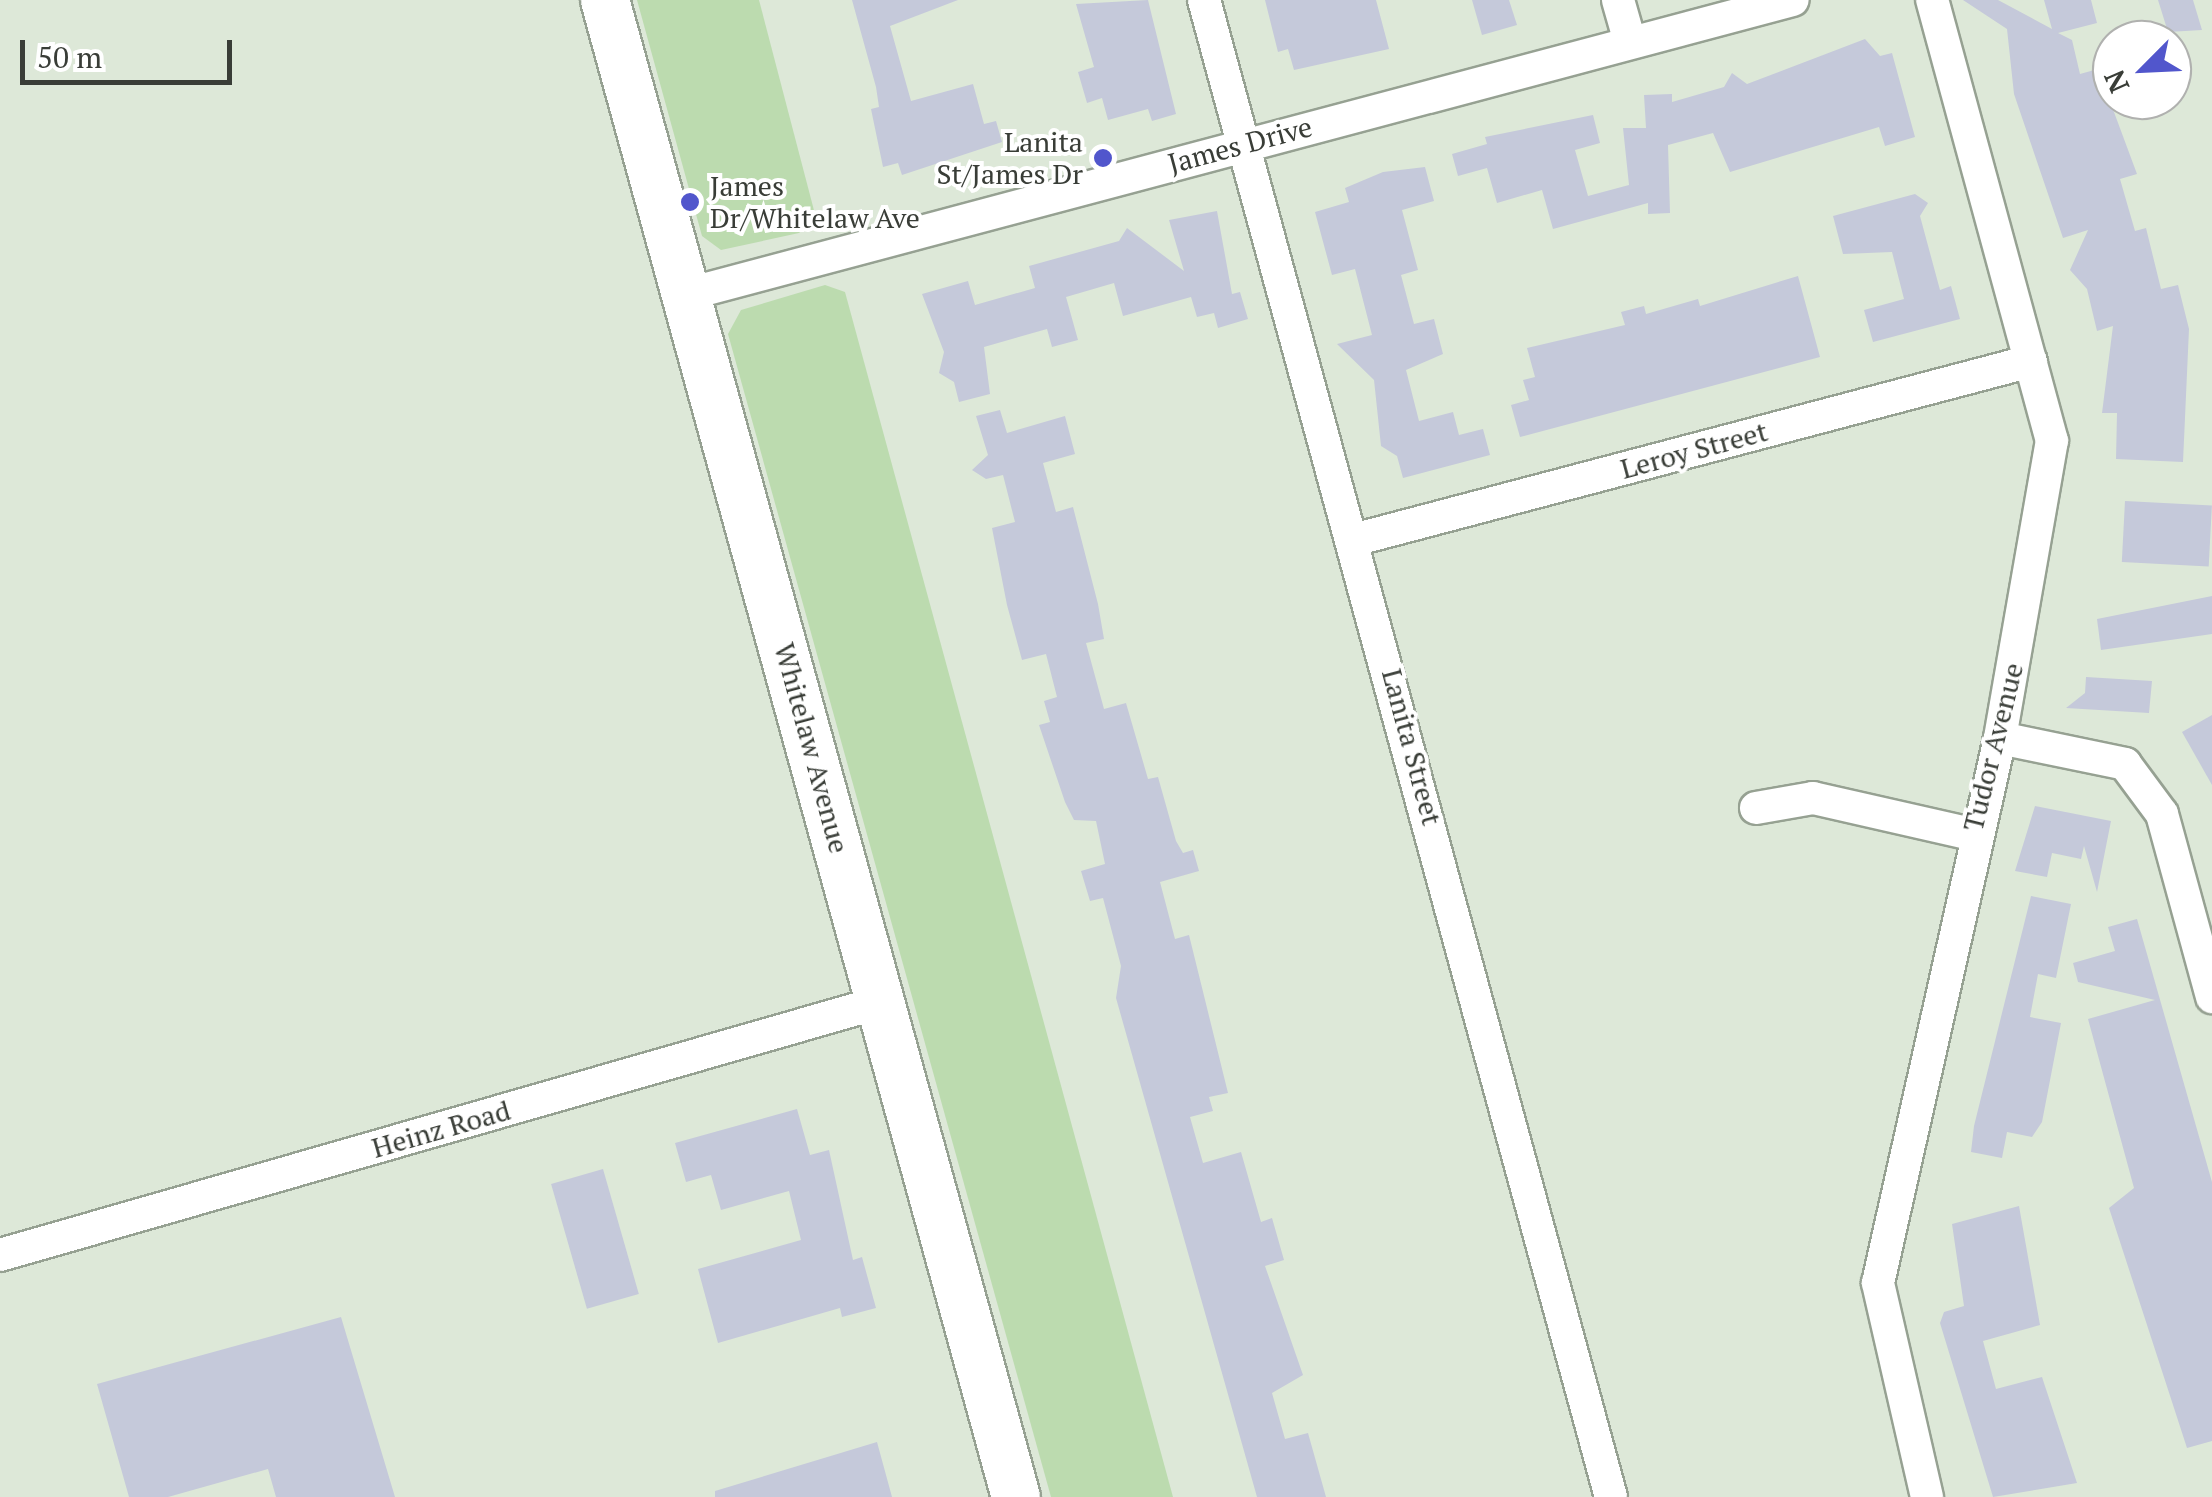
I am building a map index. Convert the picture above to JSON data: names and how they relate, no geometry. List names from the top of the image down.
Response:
{
  "streets": {
    "street": [
      "James Drive",
      "Leroy Street",
      "Lanita Street",
      "Tudor Avenue",
      "Whitelaw Avenue",
      "Heinz Road"
    ]
  },
  "crossings": [
    ["James Drive", "Lanita Street"],
    ["James Drive", "Whitelaw Avenue"],
    ["Leroy Street", "Lanita Street"],
    ["Leroy Street", "Tudor Avenue"],
    ["Whitelaw Avenue", "Heinz Road"]
  ],
  "places": ["Lanita St/James Dr", "James Dr/Whitelaw Ave"],
  "scale_bar": "50 m",
  "north": "bottom left"
}
